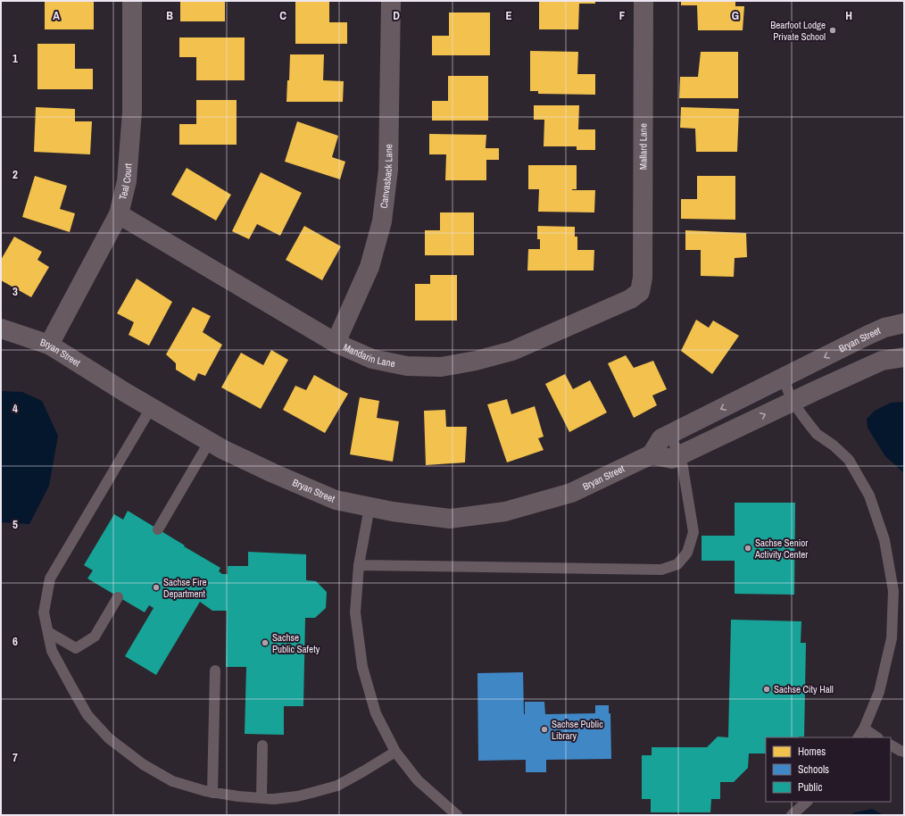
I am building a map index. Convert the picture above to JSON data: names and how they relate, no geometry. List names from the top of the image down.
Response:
{
  "streets": {
    "street": [
      "Mallard Lane",
      "Canvasback Lane",
      "Teal Court",
      "Bryan Street",
      "Mandarin Lane"
    ]
  },
  "crossings": [
    ["Mallard Lane", "Mandarin Lane"],
    ["Canvasback Lane", "Mandarin Lane"],
    ["Teal Court", "Bryan Street"],
    ["Teal Court", "Mandarin Lane"]
  ],
  "places": [
    "Bearfoot Lodge Private School",
    "Sachse Senior Activity Center",
    "Sachse Fire Department",
    "Sachse Public Safety",
    "Sachse City Hall",
    "Sachse Public Library"
  ],
  "legend": ["Homes", "Schools", "Public"],
  "grid": {
    "columns": [
      "A",
      "B",
      "C",
      "D",
      "E",
      "F",
      "G",
      "H"
    ],
    "rows": [
      "1",
      "2",
      "3",
      "4",
      "5",
      "6",
      "7"
    ]
  }
}
